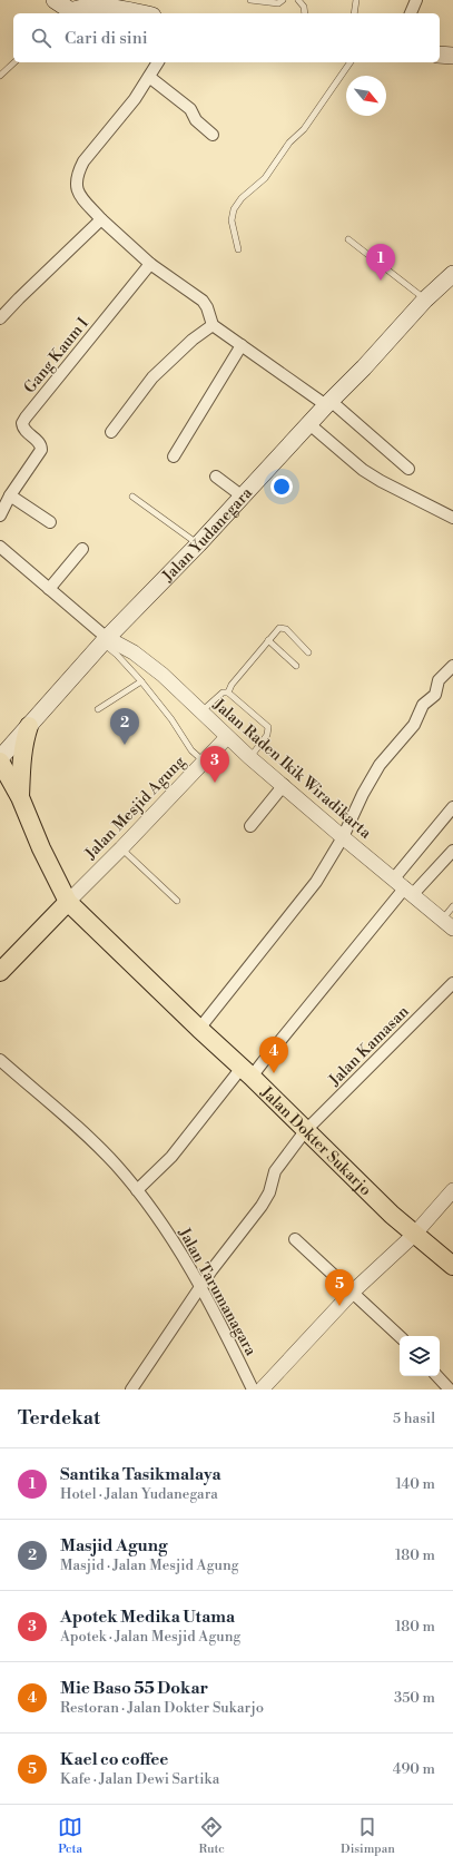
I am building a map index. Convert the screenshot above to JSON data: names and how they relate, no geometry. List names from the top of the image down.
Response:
{
  "streets": {
    "main road": ["Jalan Yudanegara", "Jalan Dokter Sukarjo"],
    "street": [
      "Gang Kaum I",
      "Jalan Raden Ikik Wiradikarta",
      "Jalan Mesjid Agung",
      "Jalan Kamasan",
      "Jalan Tarumanagara"
    ]
  },
  "crossings": [
    ["Jalan Yudanegara", "Jalan Raden Ikik Wiradikarta"],
    ["Jalan Raden Ikik Wiradikarta", "Jalan Mesjid Agung"],
    ["Jalan Mesjid Agung", "Jalan Dokter Sukarjo"],
    ["Jalan Kamasan", "Jalan Dokter Sukarjo"],
    ["Jalan Kamasan", "Jalan Tarumanagara"]
  ],
  "north": "bottom right",
  "page": {
    "search": "Cari di sini",
    "pins": [
      "1",
      "2",
      "3",
      "4",
      "5"
    ],
    "heading": ["Terdekat", "5 hasil"],
    "list": [
      {
        "mark": "1",
        "name": "Santika Tasikmalaya",
        "note": "Hotel · Jalan Yudanegara",
        "value": "140 m"
      },
      {
        "mark": "2",
        "name": "Masjid Agung",
        "note": "Masjid · Jalan Mesjid Agung",
        "value": "180 m"
      },
      {
        "mark": "3",
        "name": "Apotek Medika Utama",
        "note": "Apotek · Jalan Mesjid Agung",
        "value": "180 m"
      },
      {
        "mark": "4",
        "name": "Mie Baso 55 Dokar",
        "note": "Restoran · Jalan Dokter Sukarjo",
        "value": "350 m"
      },
      {
        "mark": "5",
        "name": "Kael co coffee",
        "note": "Kafe · Jalan Dewi Sartika",
        "value": "490 m"
      }
    ],
    "nav": ["Peta", "Rute", "Disimpan"]
  }
}
